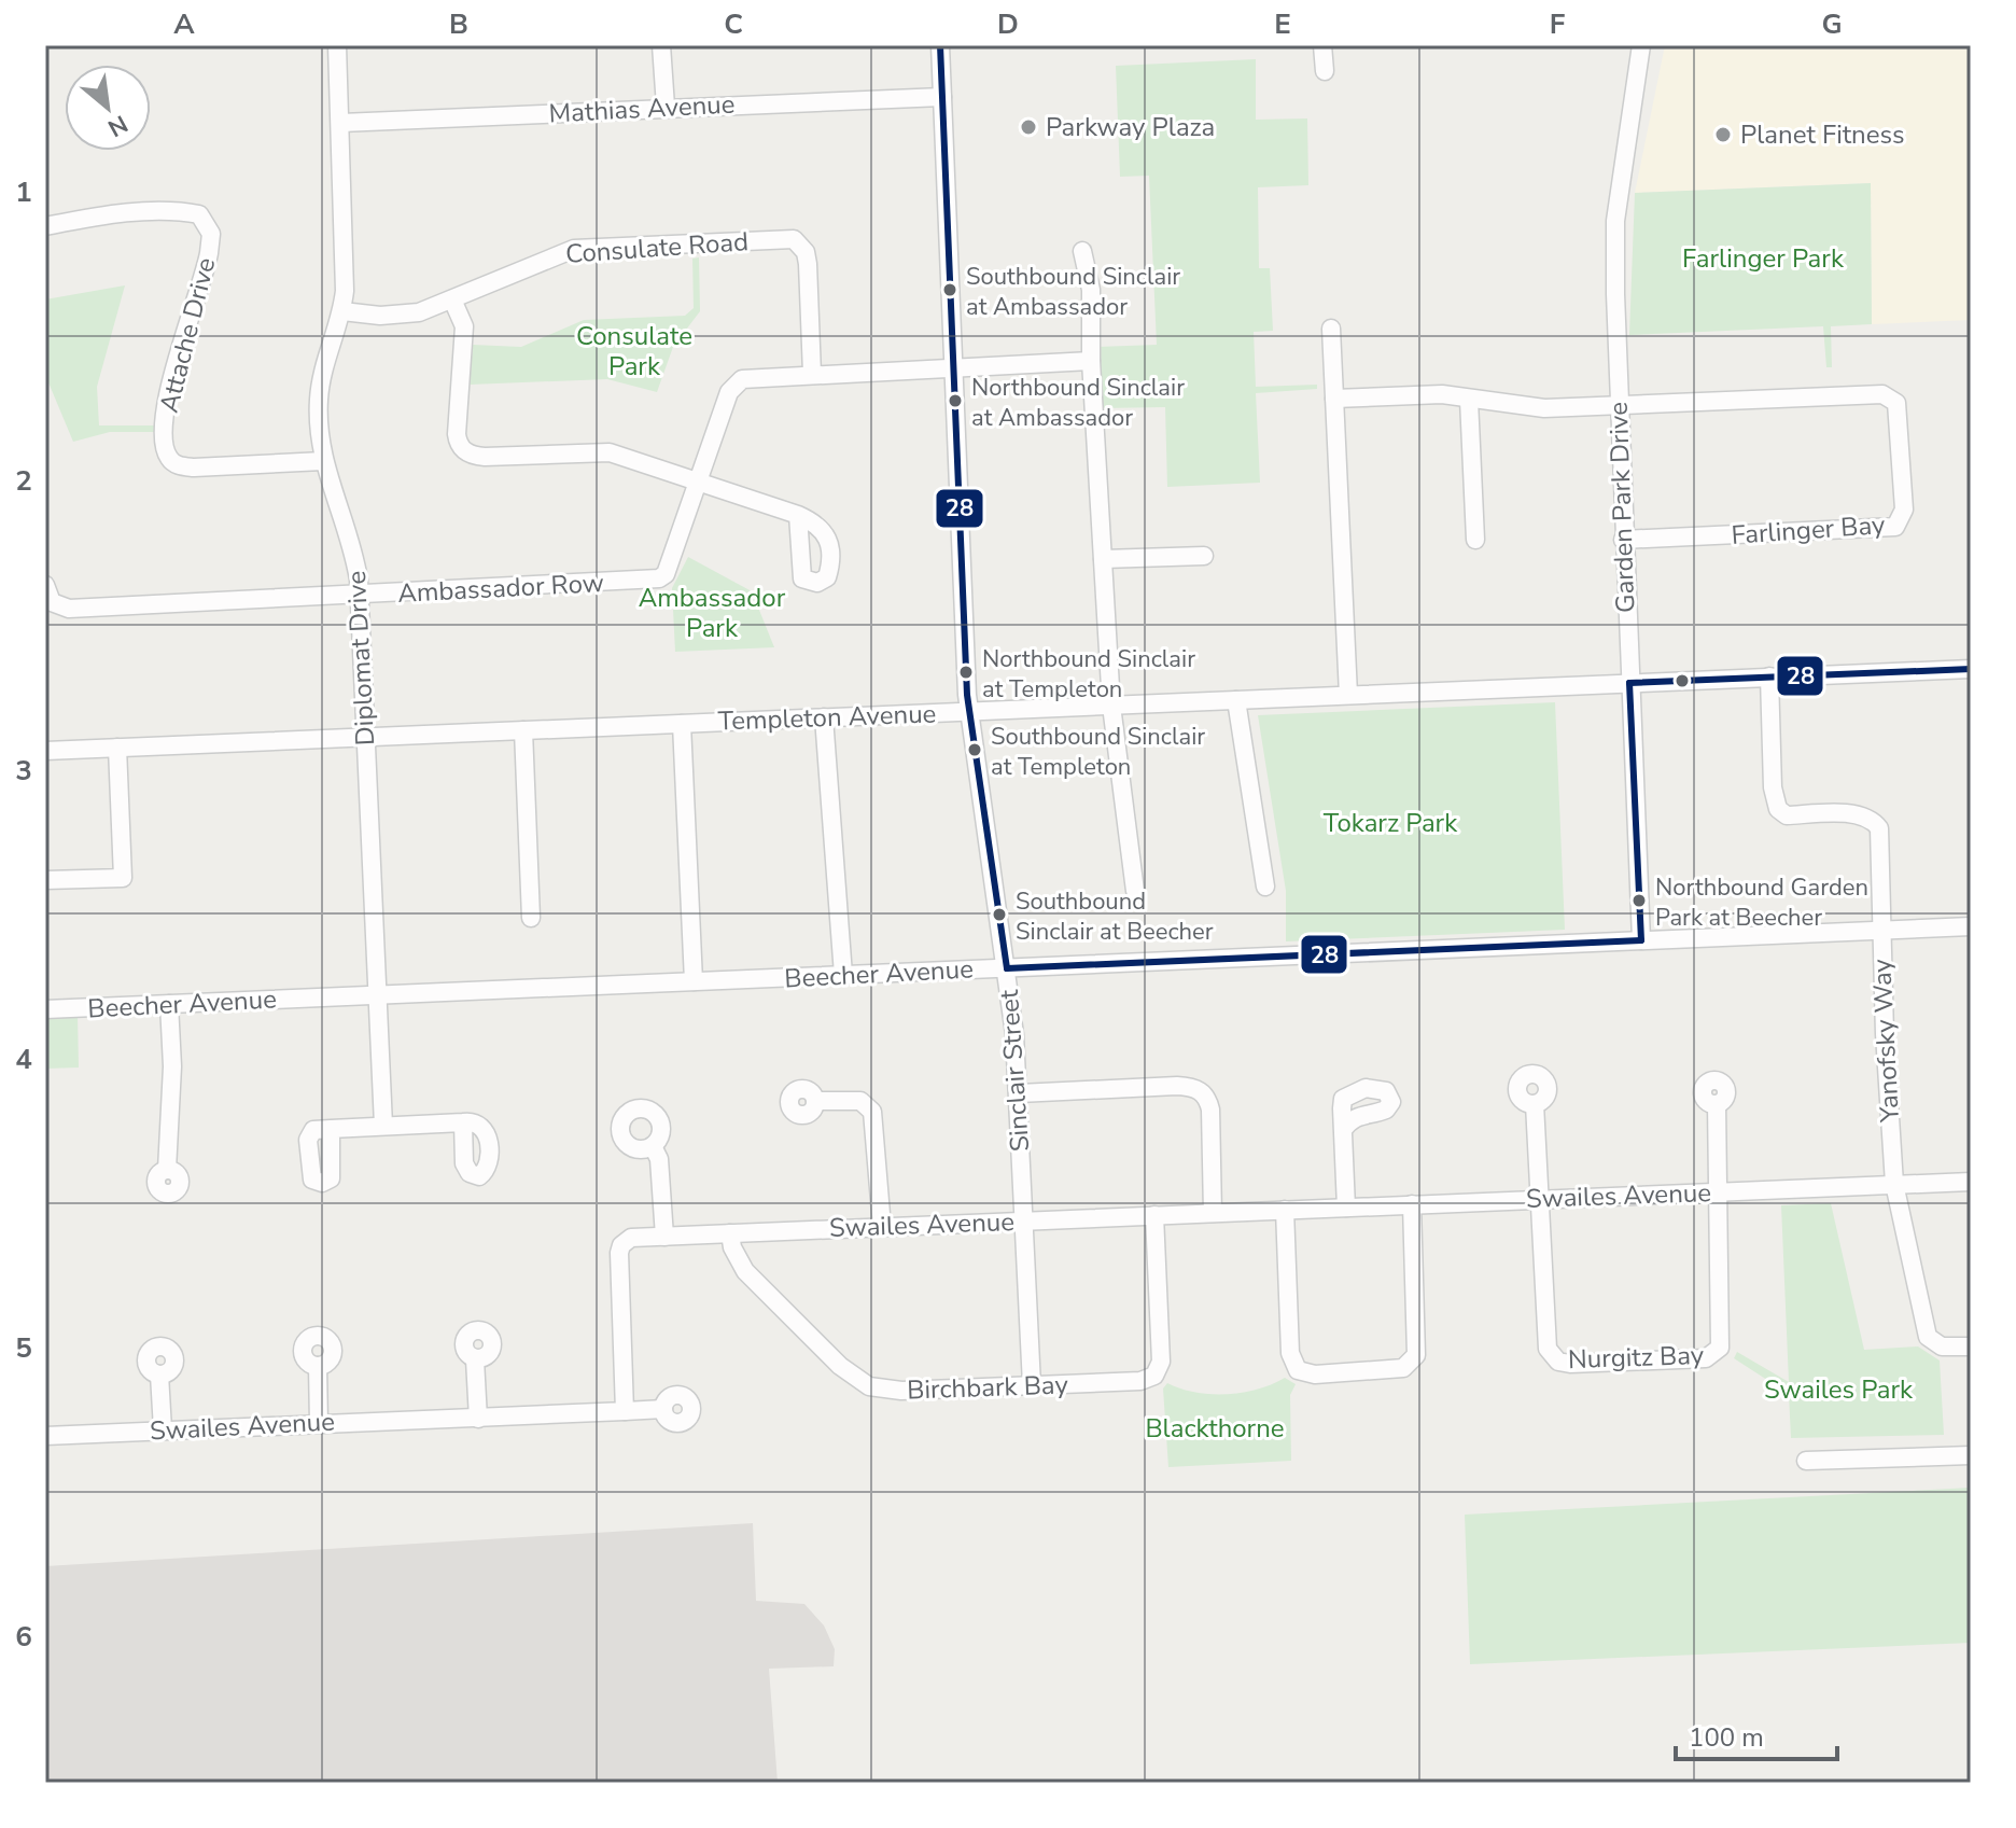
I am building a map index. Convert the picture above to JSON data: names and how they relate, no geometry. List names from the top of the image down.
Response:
{
  "streets": {
    "street": [
      "Mathias Avenue",
      "Consulate Road",
      "Attache Drive",
      "Garden Park Drive",
      "Farlinger Bay",
      "Ambassador Row",
      "Diplomat Drive",
      "Templeton Avenue",
      "Beecher Avenue",
      "Yanofsky Way",
      "Sinclair Street",
      "Swailes Avenue",
      "Nurgitz Bay",
      "Birchbark Bay"
    ]
  },
  "crossings": [
    ["Mathias Avenue", "Diplomat Drive"],
    ["Mathias Avenue", "Sinclair Street"],
    ["Consulate Road", "Ambassador Row"],
    ["Consulate Road", "Diplomat Drive"],
    ["Attache Drive", "Diplomat Drive"],
    ["Garden Park Drive", "Farlinger Bay"],
    ["Garden Park Drive", "Templeton Avenue"],
    ["Garden Park Drive", "Beecher Avenue"],
    ["Ambassador Row", "Diplomat Drive"],
    ["Ambassador Row", "Sinclair Street"],
    ["Diplomat Drive", "Templeton Avenue"],
    ["Diplomat Drive", "Beecher Avenue"],
    ["Templeton Avenue", "Yanofsky Way"],
    ["Templeton Avenue", "Sinclair Street"],
    ["Beecher Avenue", "Yanofsky Way"],
    ["Beecher Avenue", "Sinclair Street"],
    ["Yanofsky Way", "Swailes Avenue"],
    ["Sinclair Street", "Swailes Avenue"],
    ["Sinclair Street", "Birchbark Bay"],
    ["Swailes Avenue", "Nurgitz Bay"],
    ["Swailes Avenue", "Birchbark Bay"]
  ],
  "parks": [
    "Farlinger Park",
    "Consulate Park",
    "Ambassador Park",
    "Tokarz Park",
    "Swailes Park",
    "Blackthorne"
  ],
  "places": [
    "Parkway Plaza",
    "Planet Fitness",
    "Southbound Sinclair at Ambassador",
    "Northbound Sinclair at Ambassador",
    "Northbound Sinclair at Templeton",
    "Southbound Sinclair at Templeton",
    "Northbound Garden Park at Beecher",
    "Southbound Sinclair at Beecher"
  ],
  "lines": ["transit line 28"],
  "scale_bar": "100 m",
  "north": "bottom right",
  "grid": {
    "columns": [
      "A",
      "B",
      "C",
      "D",
      "E",
      "F",
      "G"
    ],
    "rows": [
      "1",
      "2",
      "3",
      "4",
      "5",
      "6"
    ]
  }
}
